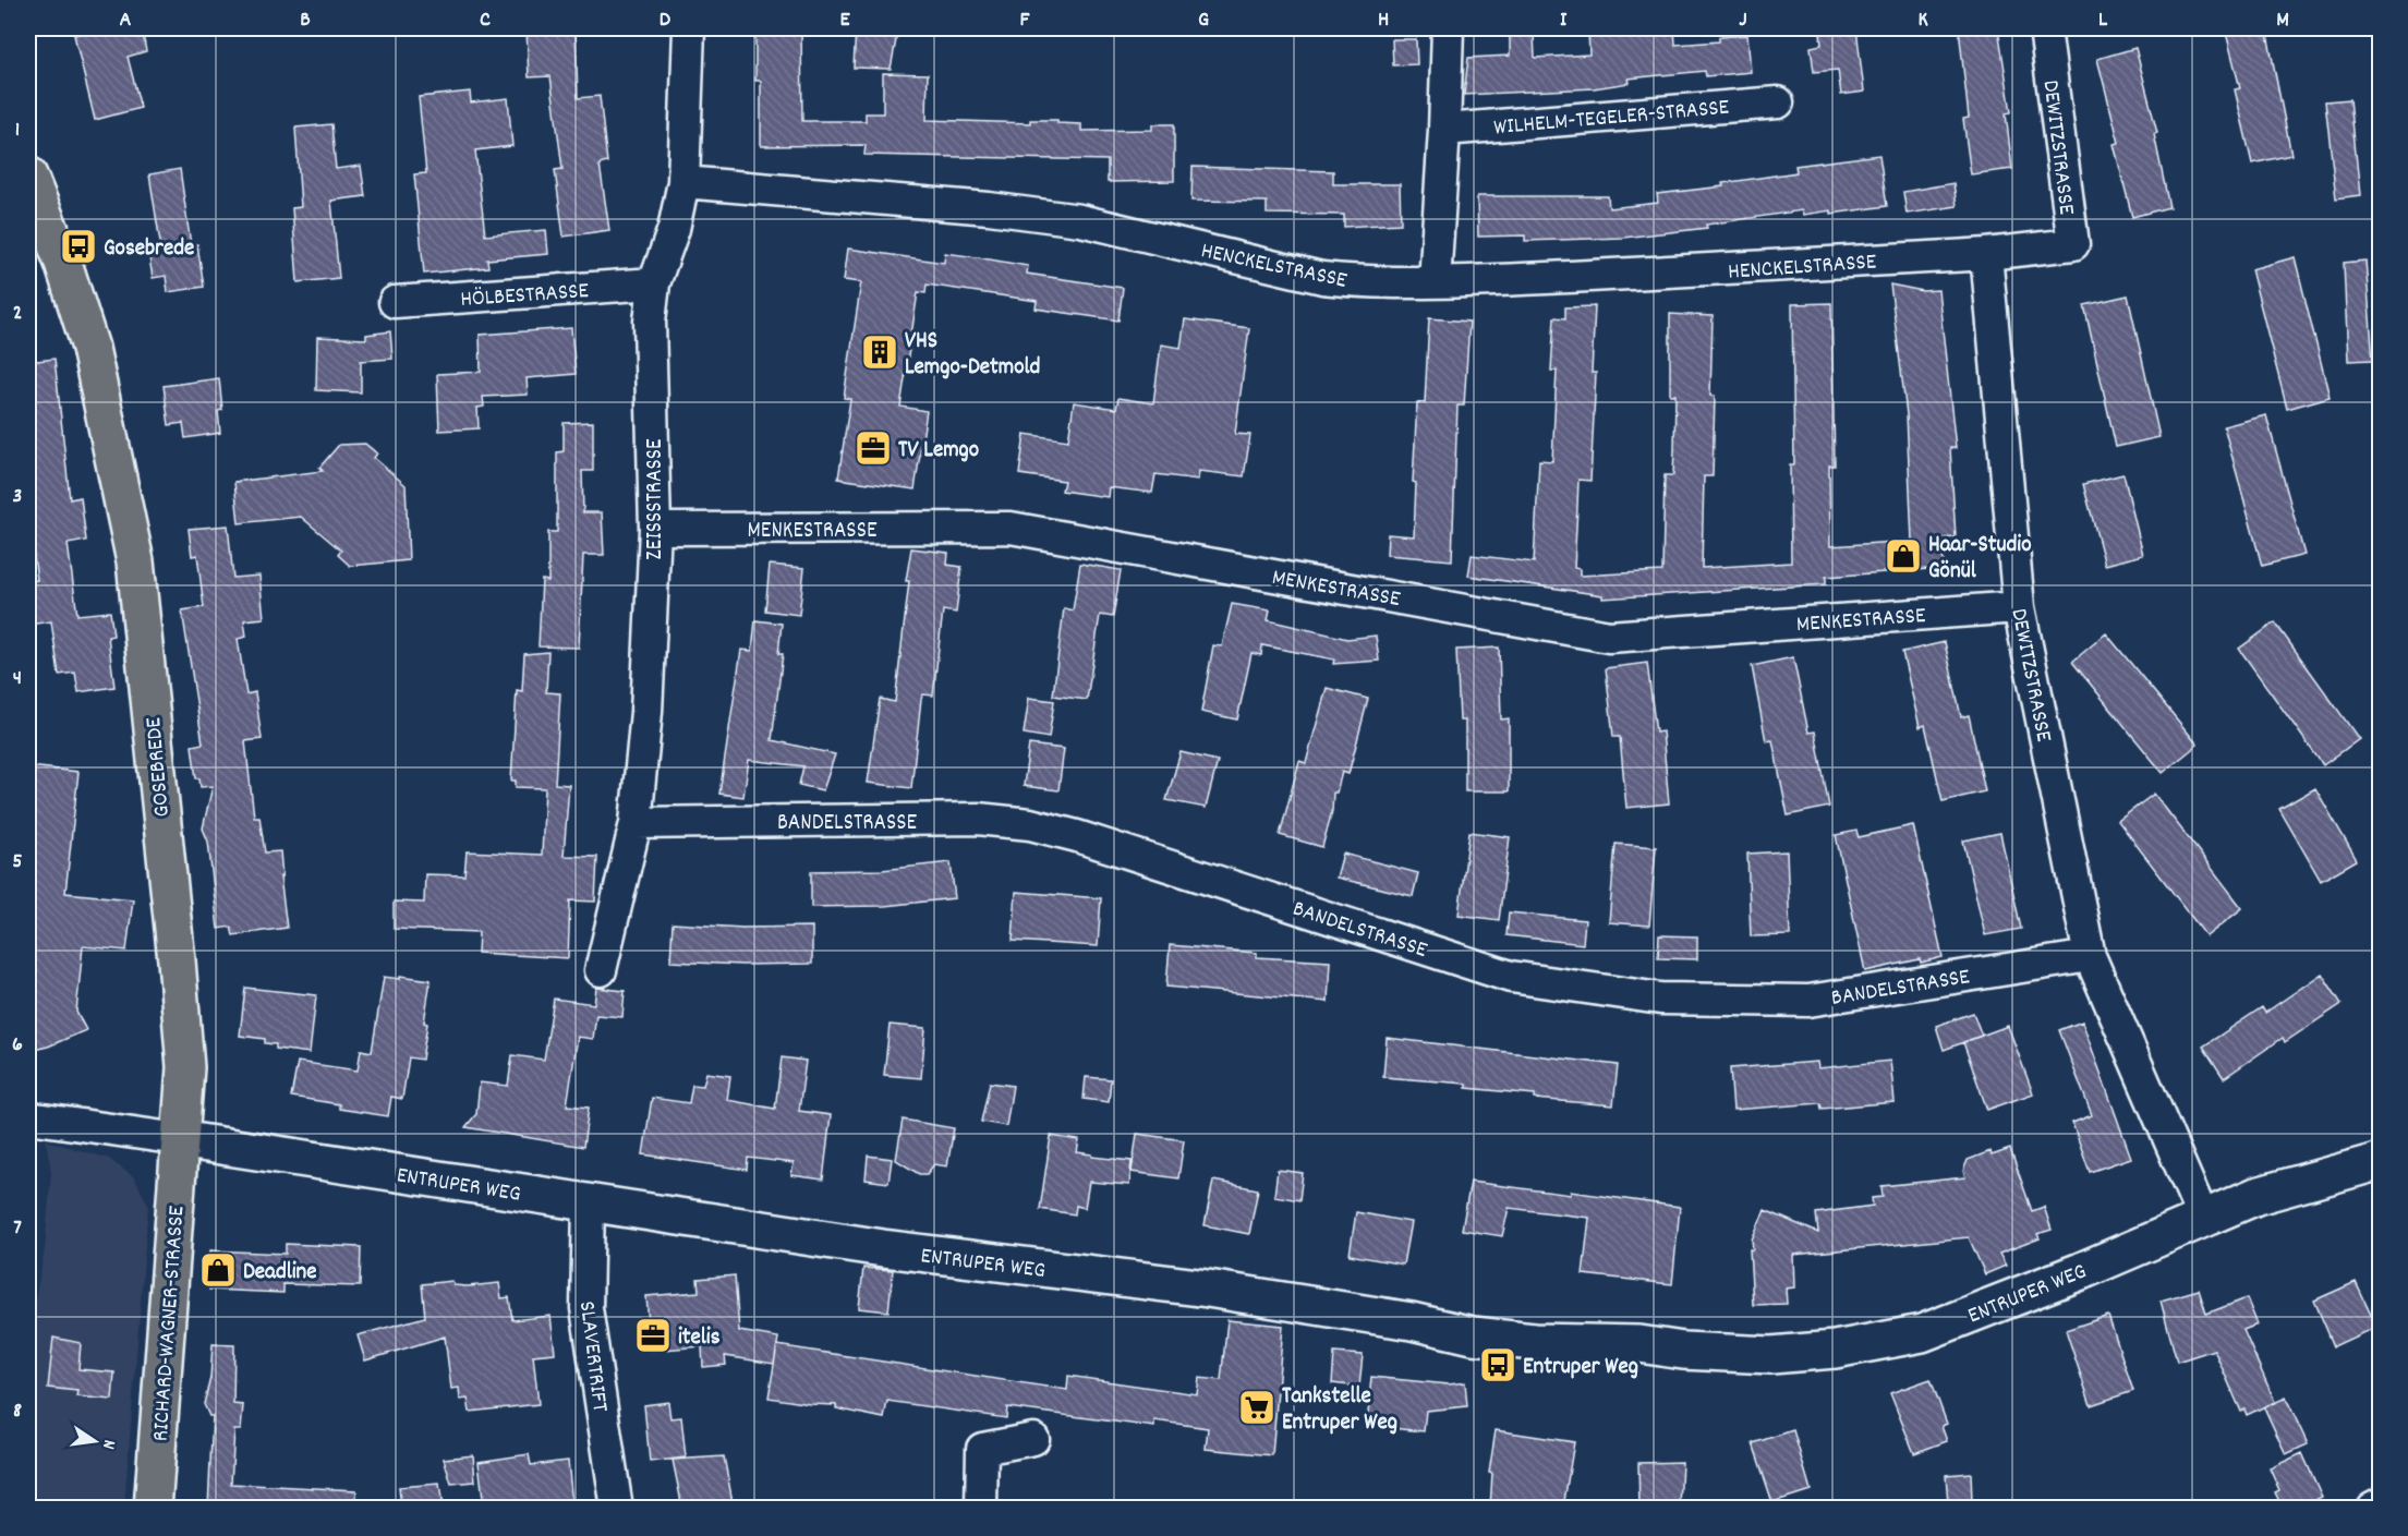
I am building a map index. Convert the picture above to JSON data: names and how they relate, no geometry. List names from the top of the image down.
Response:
{
  "streets": {
    "main road": ["GOSEBREDE", "ENTRUPER WEG", "RICHARD-WAGNER-STRASSE"],
    "street": [
      "WILHELM-TEGELER-STRASSE",
      "DEWITZSTRASSE",
      "HENCKELSTRASSE",
      "HÖLBESTRASSE",
      "ZEISSSTRASSE",
      "MENKESTRASSE",
      "BANDELSTRASSE",
      "SLAVERTRIFT"
    ]
  },
  "crossings": [
    ["DEWITZSTRASSE", "HENCKELSTRASSE"],
    ["DEWITZSTRASSE", "MENKESTRASSE"],
    ["DEWITZSTRASSE", "BANDELSTRASSE"],
    ["DEWITZSTRASSE", "ENTRUPER WEG"],
    ["HENCKELSTRASSE", "ZEISSSTRASSE"],
    ["HÖLBESTRASSE", "ZEISSSTRASSE"],
    ["ZEISSSTRASSE", "MENKESTRASSE"],
    ["ZEISSSTRASSE", "BANDELSTRASSE"],
    ["GOSEBREDE", "ENTRUPER WEG"],
    ["GOSEBREDE", "RICHARD-WAGNER-STRASSE"],
    ["ENTRUPER WEG", "RICHARD-WAGNER-STRASSE"],
    ["ENTRUPER WEG", "SLAVERTRIFT"]
  ],
  "places": {
    "bus stop": ["Gosebrede", "Entruper Weg"],
    "building": ["VHS Lemgo-Detmold"],
    "office": ["TV Lemgo", "itelis"],
    "shop": ["Haar-Studio Gönül", "Deadline"],
    "supermarket": ["Tankstelle Entruper Weg"]
  },
  "north": "right",
  "grid": {
    "columns": [
      "A",
      "B",
      "C",
      "D",
      "E",
      "F",
      "G",
      "H",
      "I",
      "J",
      "K",
      "L",
      "M"
    ],
    "rows": [
      "1",
      "2",
      "3",
      "4",
      "5",
      "6",
      "7",
      "8"
    ]
  }
}
